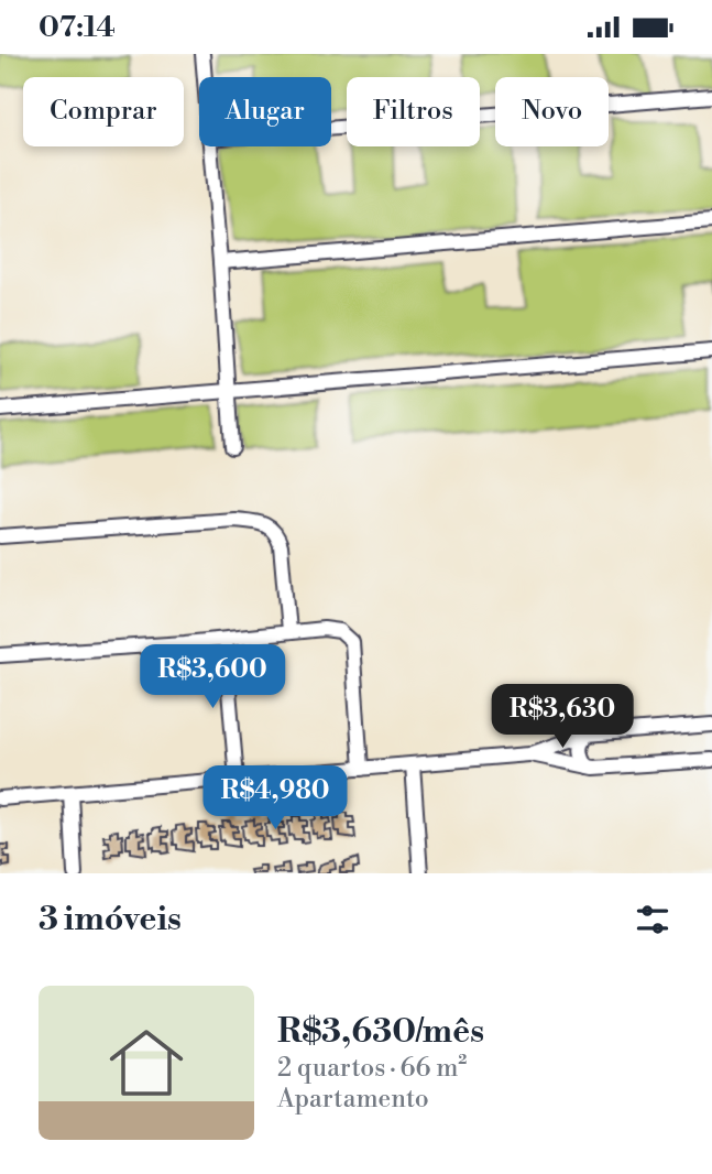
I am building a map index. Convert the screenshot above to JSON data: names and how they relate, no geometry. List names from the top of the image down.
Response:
{
  "page": {
    "status": "07:14",
    "chip": [
      "Comprar",
      "Alugar",
      "Filtros",
      "Novo"
    ],
    "price": ["R$3,600", "R$3,630", "R$4,980"],
    "heading": "3 imóveis",
    "list": [
      {
        "name": "R$3,630/mês",
        "note": "2 quartos · 66 m² · Apartamento"
      }
    ]
  }
}
